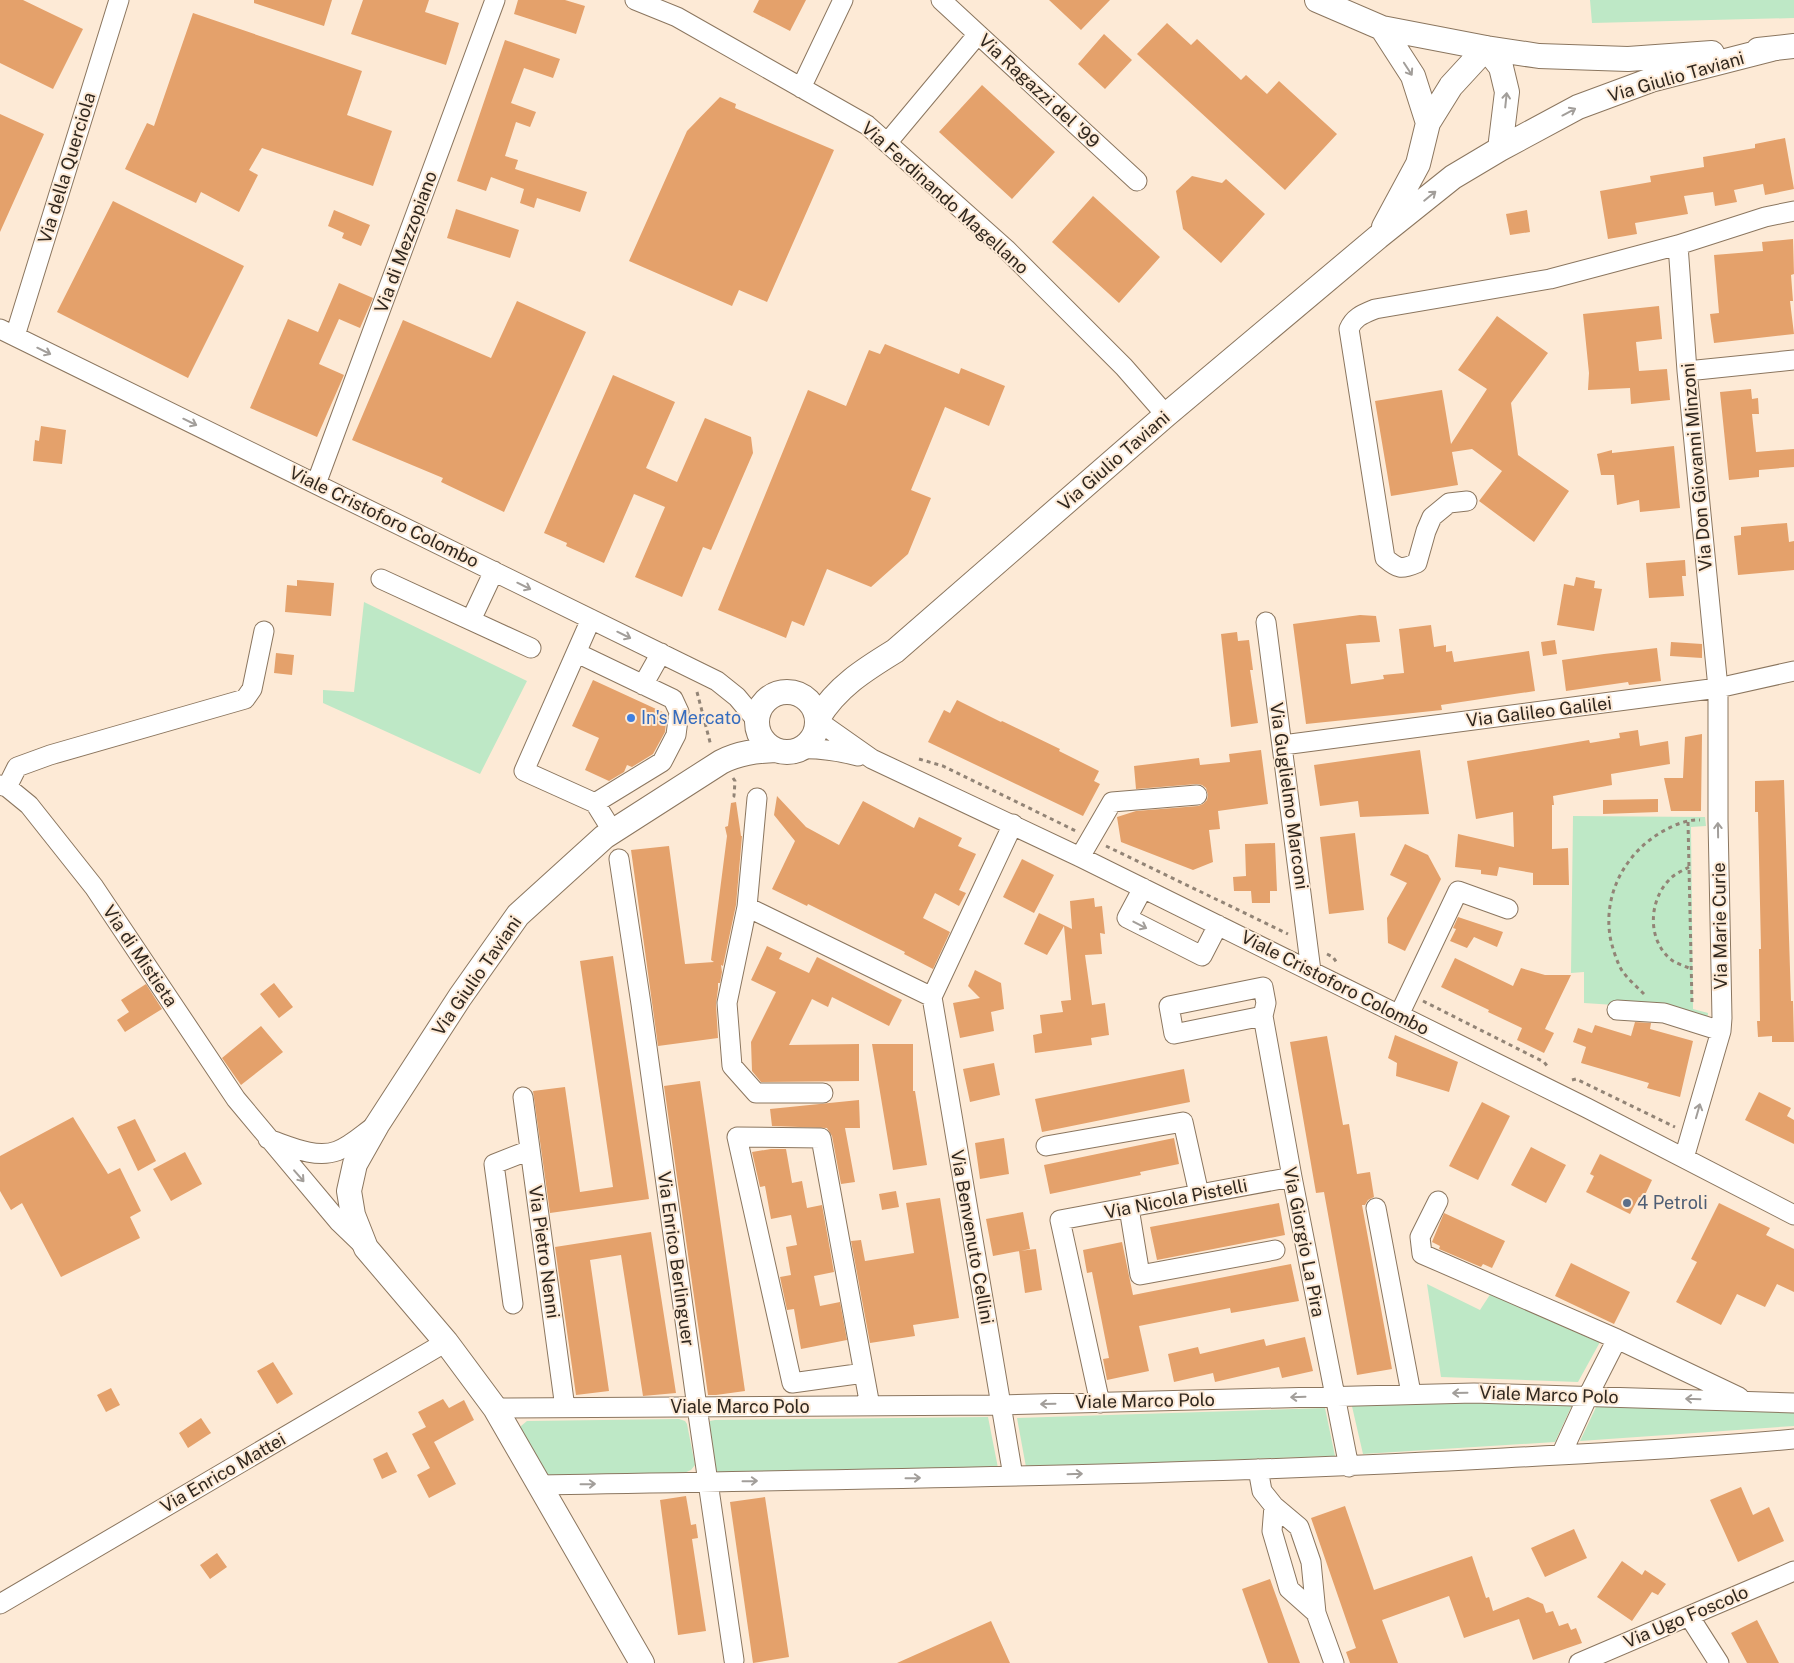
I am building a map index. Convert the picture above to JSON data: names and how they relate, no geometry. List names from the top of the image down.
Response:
{
  "streets": {
    "main road": ["Via Giulio Taviani", "Viale Cristoforo Colombo"],
    "street": [
      "Via Ragazzi del '99",
      "Via della Querciola",
      "Via Ferdinando Magellano",
      "Via di Mezzopiano",
      "Via Don Giovanni Minzoni",
      "Via Galileo Galilei",
      "Via Guglielmo Marconi",
      "Via Marie Curie",
      "Via di Mistieta",
      "Via Nicola Pistelli",
      "Via Benvenuto Cellini",
      "Via Giorgio La Pira",
      "Via Pietro Nenni",
      "Via Enrico Berlinguer",
      "Viale Marco Polo",
      "Via Enrico Mattei",
      "Via Ugo Foscolo"
    ]
  },
  "crossings": [
    ["Via Giulio Taviani", "Via Ferdinando Magellano"],
    ["Via Giulio Taviani", "Viale Cristoforo Colombo"],
    ["Via Giulio Taviani", "Via di Mistieta"],
    ["Via della Querciola", "Viale Cristoforo Colombo"],
    ["Via di Mezzopiano", "Viale Cristoforo Colombo"],
    ["Via Don Giovanni Minzoni", "Via Galileo Galilei"],
    ["Via Don Giovanni Minzoni", "Via Marie Curie"],
    ["Viale Cristoforo Colombo", "Via Guglielmo Marconi"],
    ["Viale Cristoforo Colombo", "Via Marie Curie"],
    ["Via Galileo Galilei", "Via Guglielmo Marconi"],
    ["Via Galileo Galilei", "Via Marie Curie"],
    ["Via Nicola Pistelli", "Via Giorgio La Pira"],
    ["Via Nicola Pistelli", "Viale Marco Polo"],
    ["Via Benvenuto Cellini", "Viale Marco Polo"],
    ["Via Giorgio La Pira", "Viale Marco Polo"],
    ["Via Pietro Nenni", "Viale Marco Polo"],
    ["Via Enrico Berlinguer", "Viale Marco Polo"]
  ],
  "one_way": ["Via Marie Curie"],
  "places": ["In's Mercato", "4 Petroli"]
}
